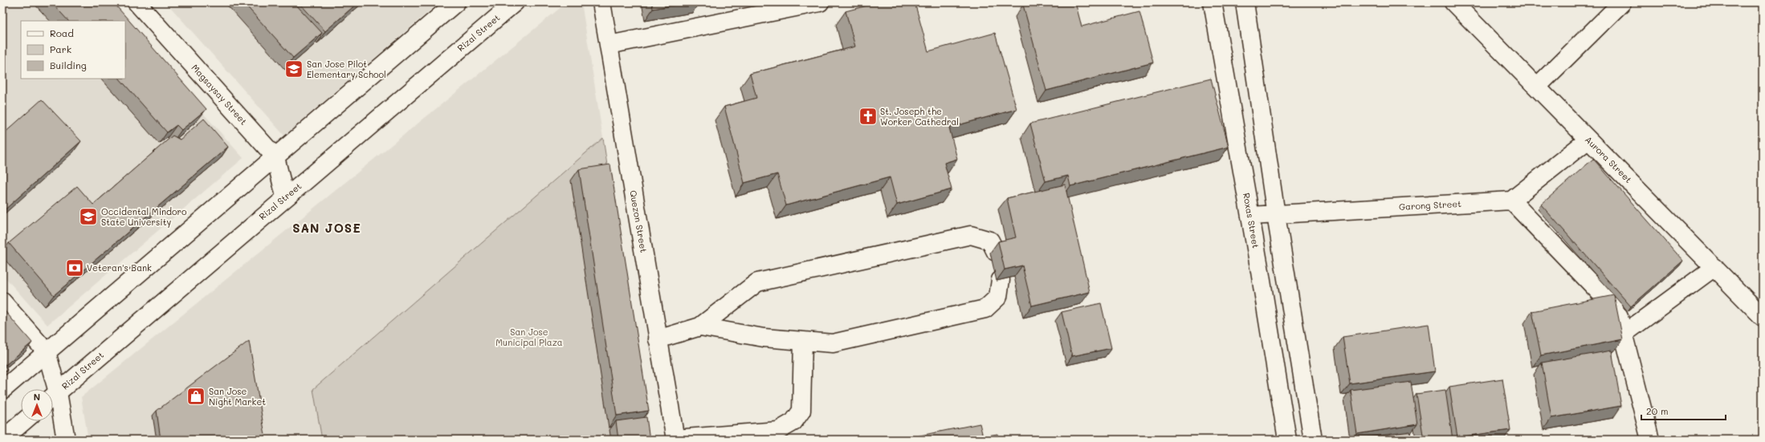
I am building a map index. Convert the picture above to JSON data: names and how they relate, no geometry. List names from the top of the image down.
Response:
{
  "streets": {
    "street": [
      "Rizal Street",
      "Magsaysay Street",
      "Aurora Street",
      "Garong Street",
      "Roxas Street",
      "Quezon Street"
    ]
  },
  "crossings": [
    ["Rizal Street", "Magsaysay Street"],
    ["Garong Street", "Roxas Street"]
  ],
  "districts": ["SAN JOSE"],
  "parks": ["San Jose Municipal Plaza"],
  "places": {
    "school or university": ["San Jose Pilot Elementary School", "Occidental Mindoro State University"],
    "church": ["St. Joseph the Worker Cathedral"],
    "bank": ["Veteran's Bank"],
    "shop": ["San Jose Night Market"]
  },
  "legend": ["Road", "Park", "Building"],
  "scale_bar": "20 m",
  "north": "top"
}
